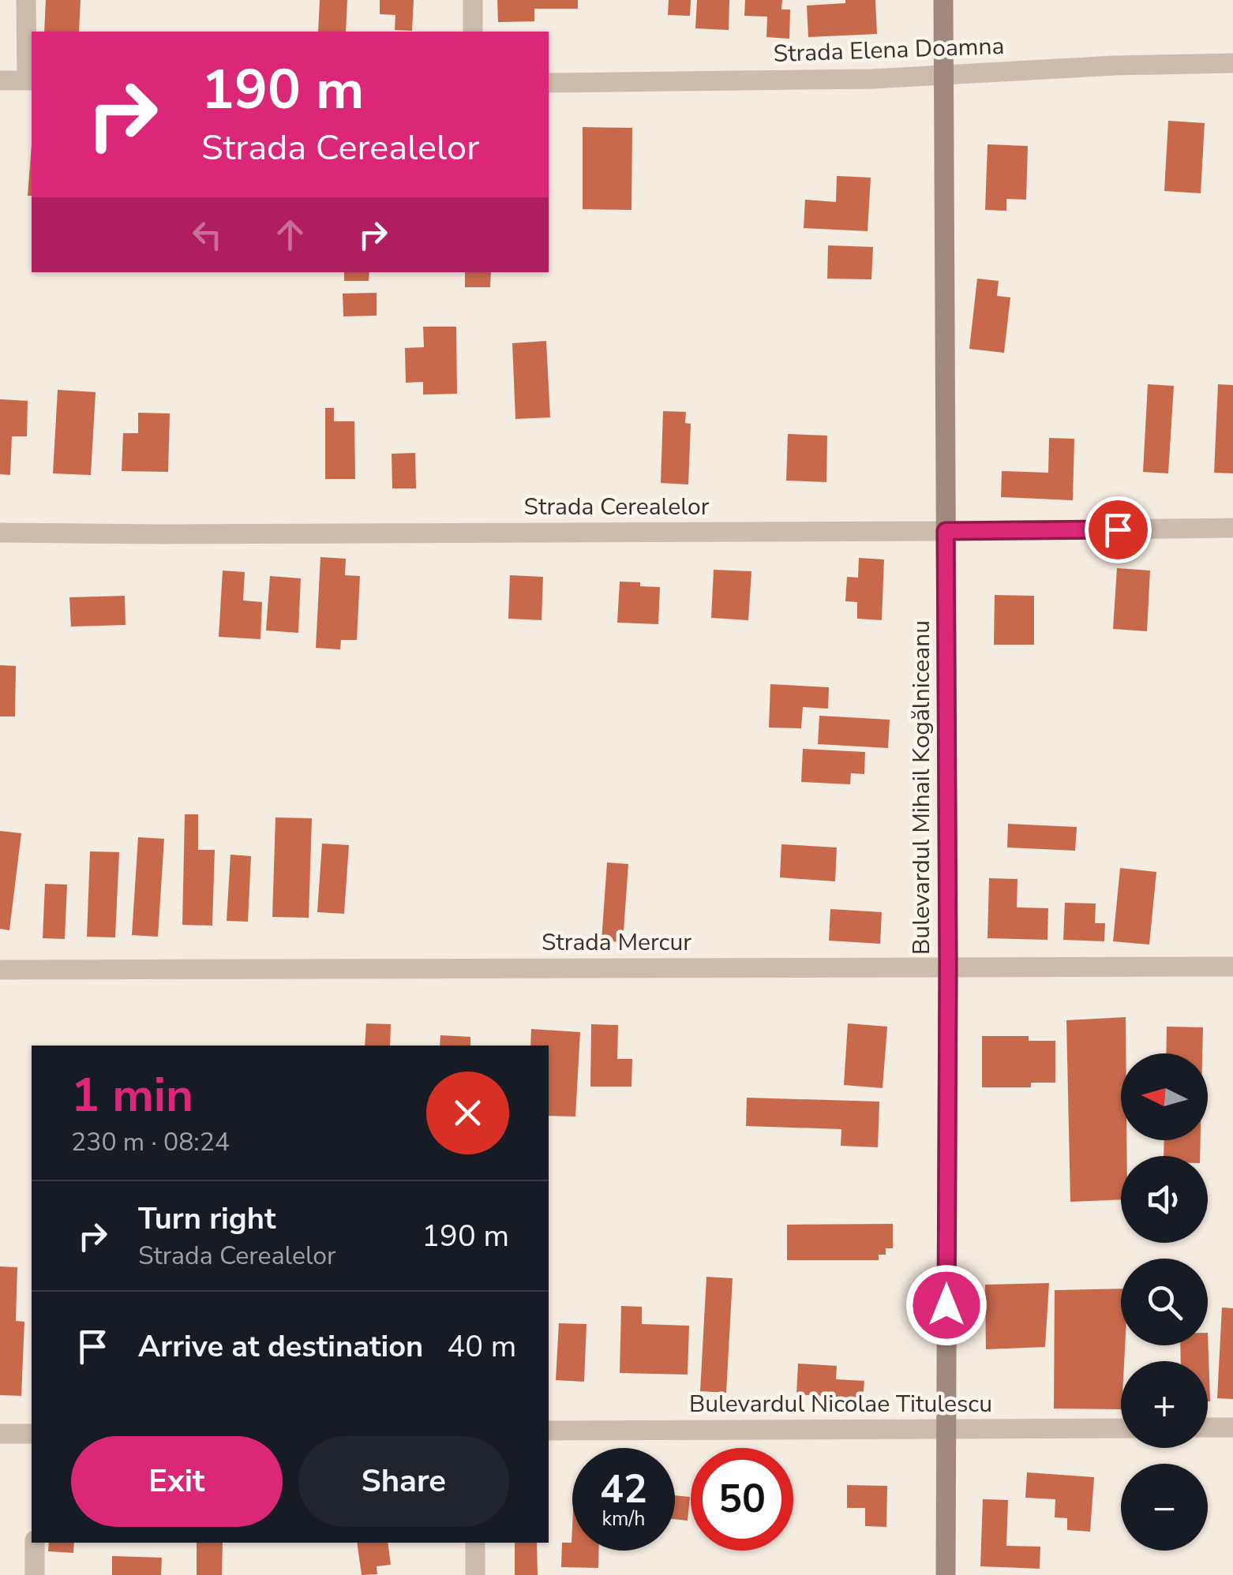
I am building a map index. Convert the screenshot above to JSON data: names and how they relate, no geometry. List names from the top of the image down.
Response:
{
  "streets": {
    "main road": ["Bulevardul Mihail Kogălniceanu"],
    "street": [
      "Strada Elena Doamna",
      "Strada Cerealelor",
      "Strada Mercur",
      "Bulevardul Nicolae Titulescu"
    ]
  },
  "crossings": [
    ["Strada Elena Doamna", "Bulevardul Mihail Kogălniceanu"],
    ["Strada Cerealelor", "Bulevardul Mihail Kogălniceanu"],
    ["Bulevardul Mihail Kogălniceanu", "Strada Mercur"],
    ["Bulevardul Mihail Kogălniceanu", "Bulevardul Nicolae Titulescu"]
  ],
  "north": "left",
  "page": {
    "turn": ["190 m", "Strada Cerealelor"],
    "heading": ["1 min", "230 m · 08:24"],
    "map_buttons": ["+", "−"],
    "list": [
      {
        "name": "Turn right",
        "note": "Strada Cerealelor",
        "value": "190 m"
      },
      {
        "name": "Arrive at destination",
        "value": "40 m"
      }
    ],
    "buttons": ["Exit", "Share"],
    "speed": "42 km/h",
    "limit": "50"
  }
}
